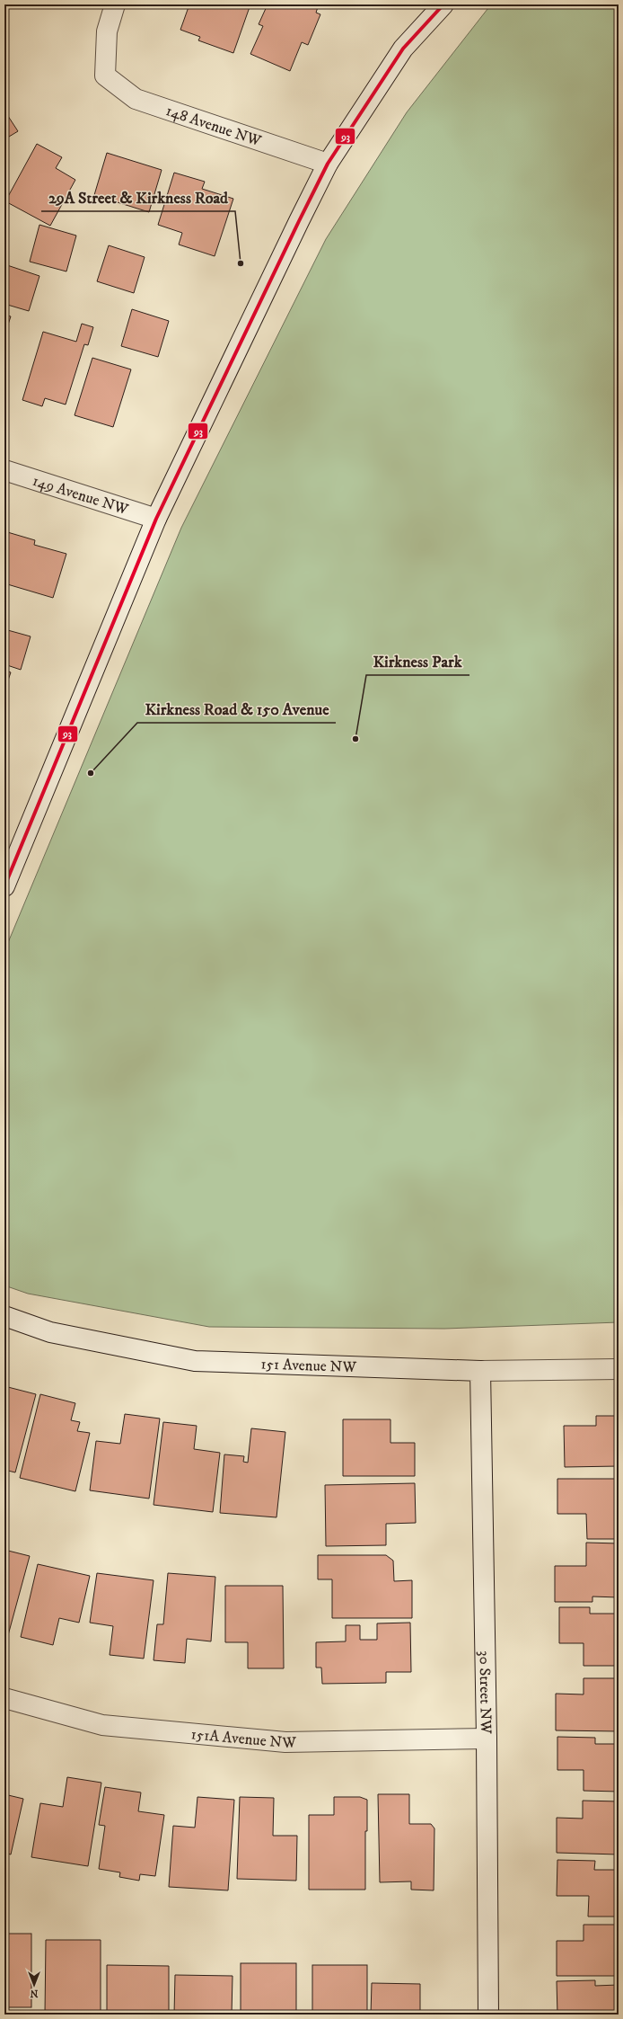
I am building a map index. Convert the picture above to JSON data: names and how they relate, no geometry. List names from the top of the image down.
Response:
{
  "streets": {
    "street": [
      "148 Avenue NW",
      "149 Avenue NW",
      "151 Avenue NW",
      "30 Street NW",
      "151A Avenue NW"
    ]
  },
  "crossings": [
    ["151 Avenue NW", "30 Street NW"],
    ["30 Street NW", "151A Avenue NW"]
  ],
  "places": ["29A Street & Kirkness Road", "Kirkness Park", "Kirkness Road & 150 Avenue"],
  "lines": ["transit line 93"],
  "north": "bottom"
}
